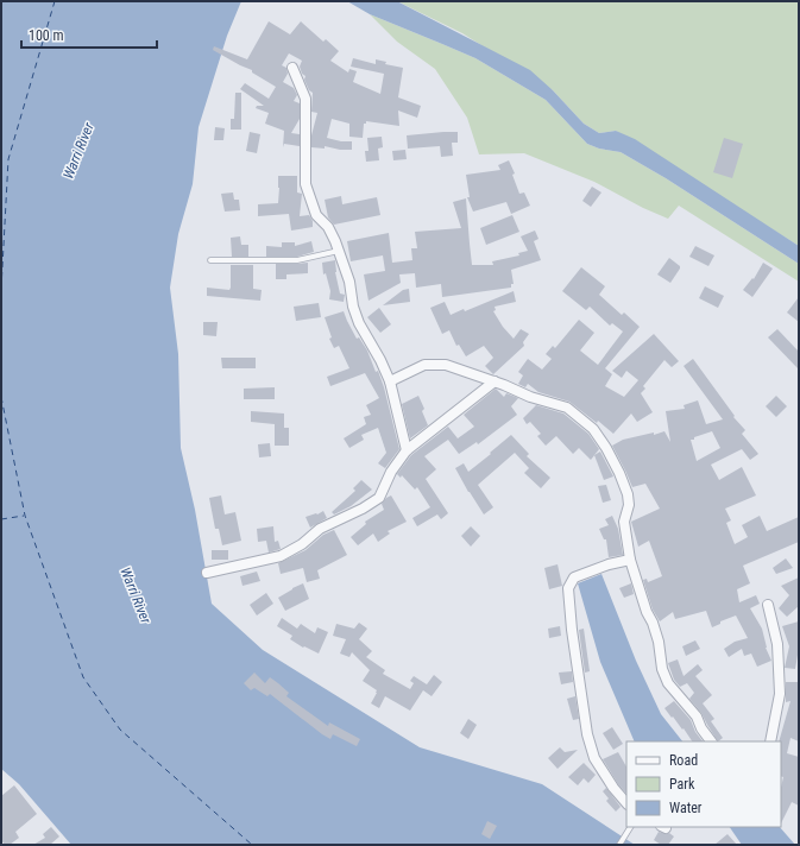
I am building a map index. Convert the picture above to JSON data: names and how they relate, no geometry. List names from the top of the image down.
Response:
{
  "water": ["Warri River"],
  "legend": ["Road", "Park", "Water"],
  "scale_bar": "100 m"
}
